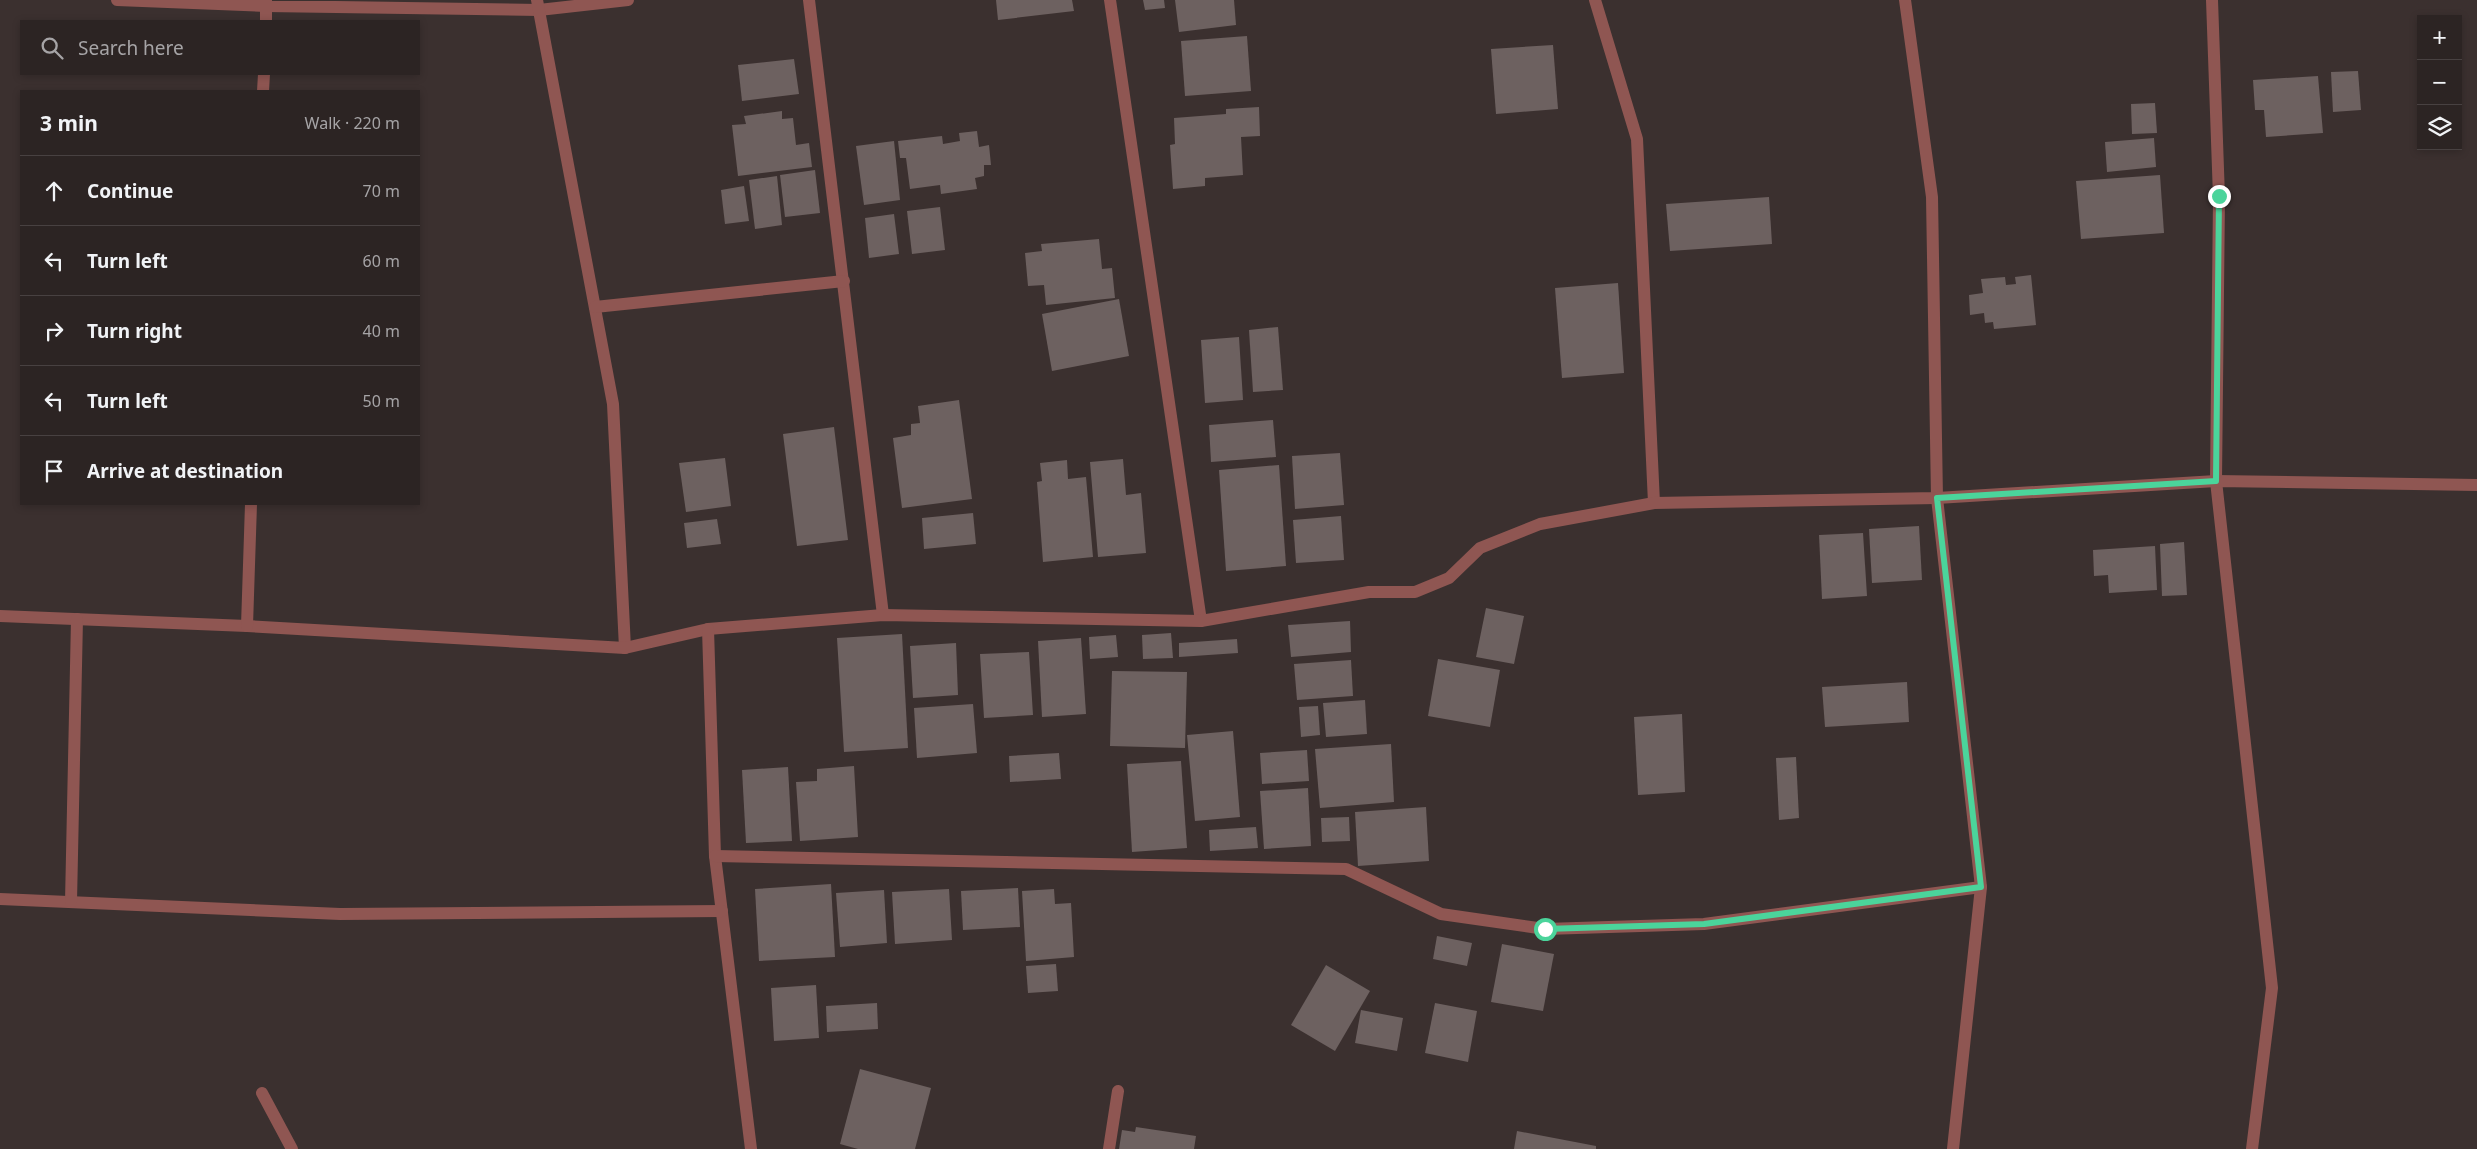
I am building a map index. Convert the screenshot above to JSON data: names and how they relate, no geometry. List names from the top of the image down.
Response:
{
  "page": {
    "map_buttons": ["+", "−"],
    "search": "Search here",
    "heading": ["3 min", "Walk · 220 m"],
    "list": [
      ["Continue", "70 m"],
      ["Turn left", "60 m"],
      ["Turn right", "40 m"],
      ["Turn left", "50 m"],
      "Arrive at destination"
    ]
  }
}
